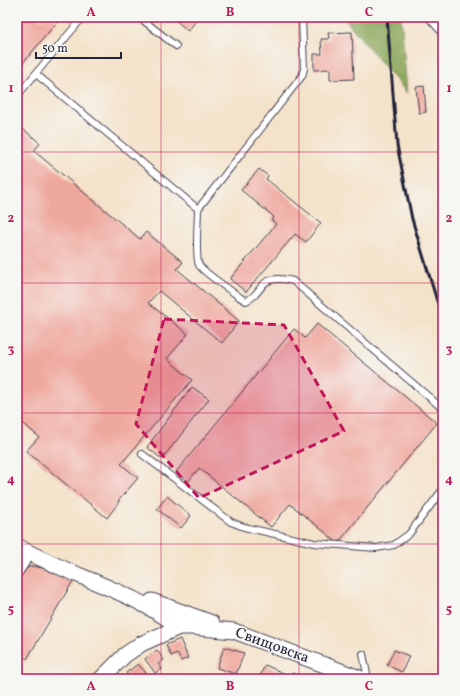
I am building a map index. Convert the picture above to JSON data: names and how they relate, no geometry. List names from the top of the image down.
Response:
{
  "streets": {
    "street": ["Свищовска"]
  },
  "scale_bar": "50 m",
  "grid": {
    "columns": ["A", "B", "C"],
    "rows": [
      "1",
      "2",
      "3",
      "4",
      "5"
    ]
  }
}
